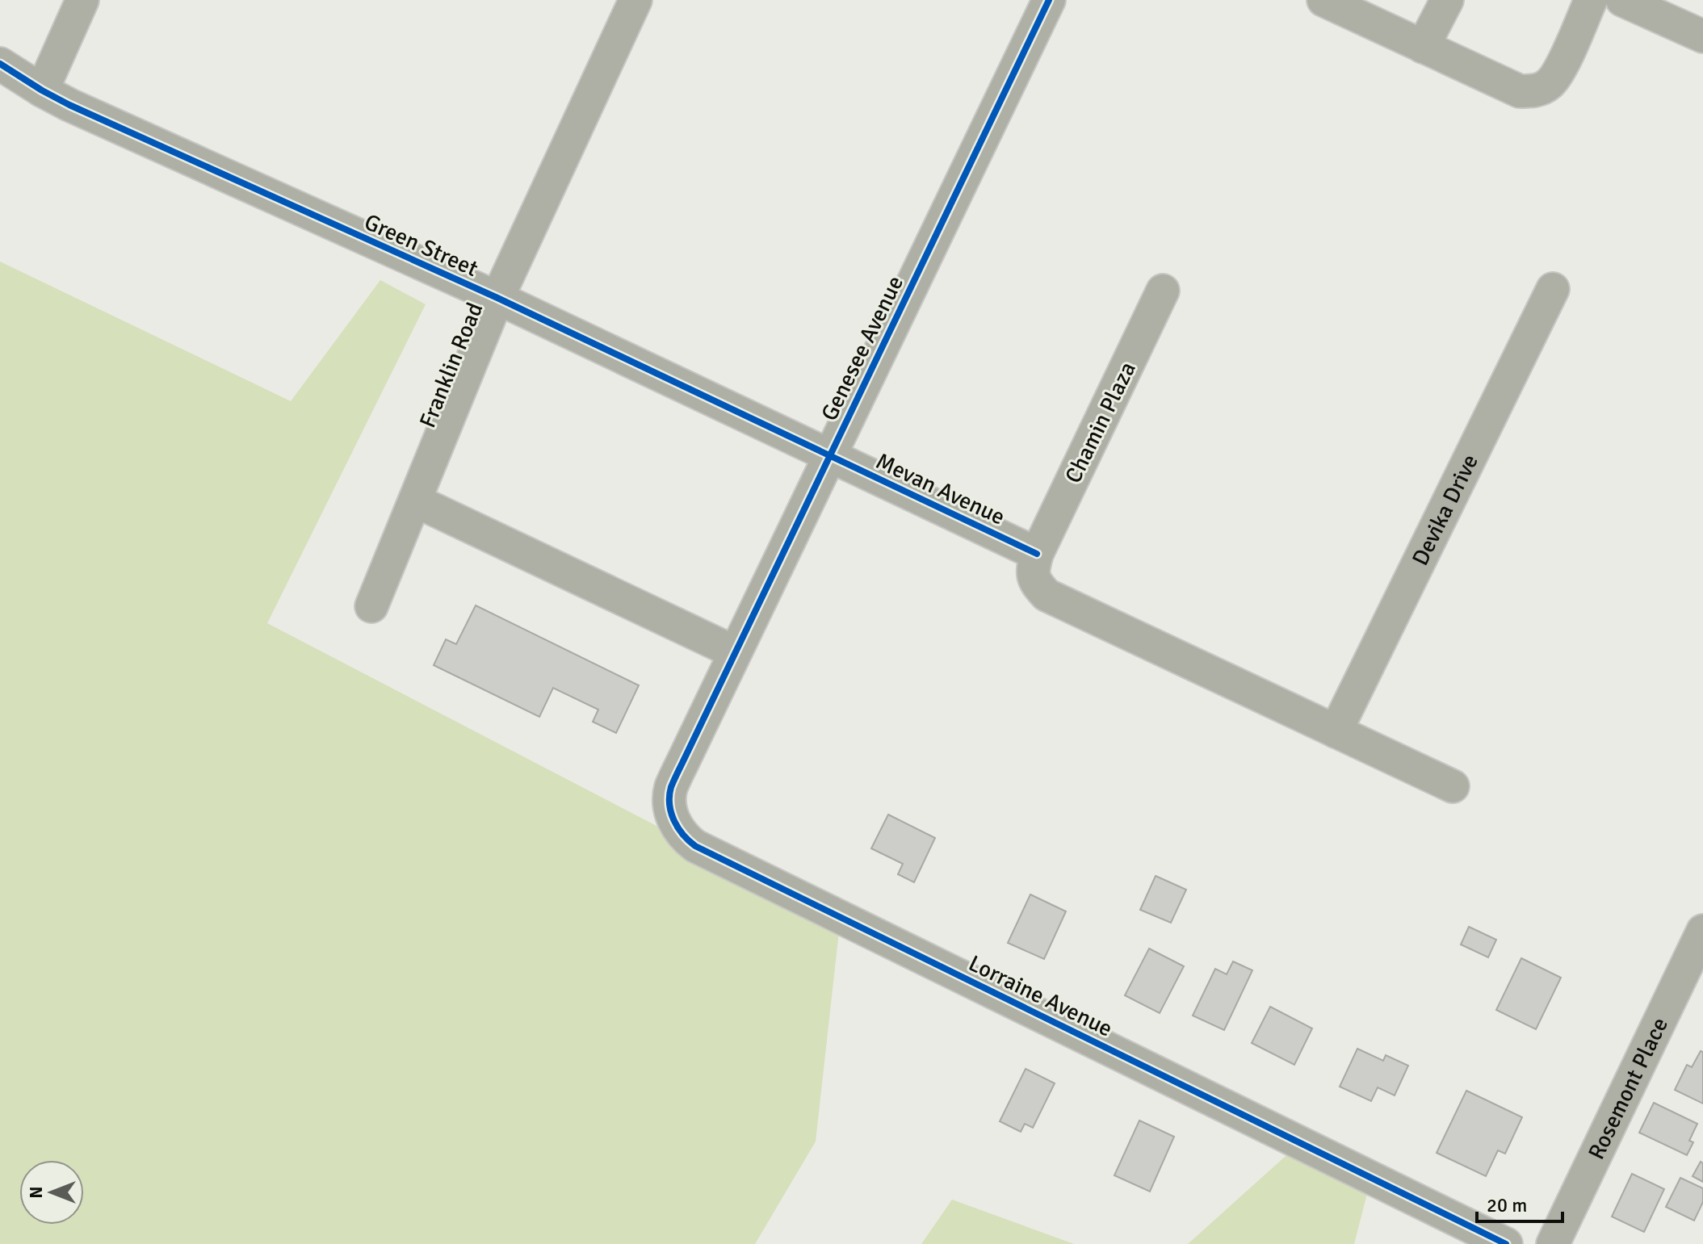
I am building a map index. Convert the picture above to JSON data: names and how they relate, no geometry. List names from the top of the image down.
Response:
{
  "streets": {
    "street": [
      "Green Street",
      "Genesee Avenue",
      "Franklin Road",
      "Chamin Plaza",
      "Mevan Avenue",
      "Devika Drive",
      "Lorraine Avenue",
      "Rosemont Place"
    ]
  },
  "crossings": [
    ["Green Street", "Genesee Avenue"],
    ["Green Street", "Franklin Road"],
    ["Green Street", "Mevan Avenue"],
    ["Genesee Avenue", "Mevan Avenue"],
    ["Genesee Avenue", "Lorraine Avenue"],
    ["Chamin Plaza", "Mevan Avenue"]
  ],
  "scale_bar": "20 m",
  "north": "left"
}
